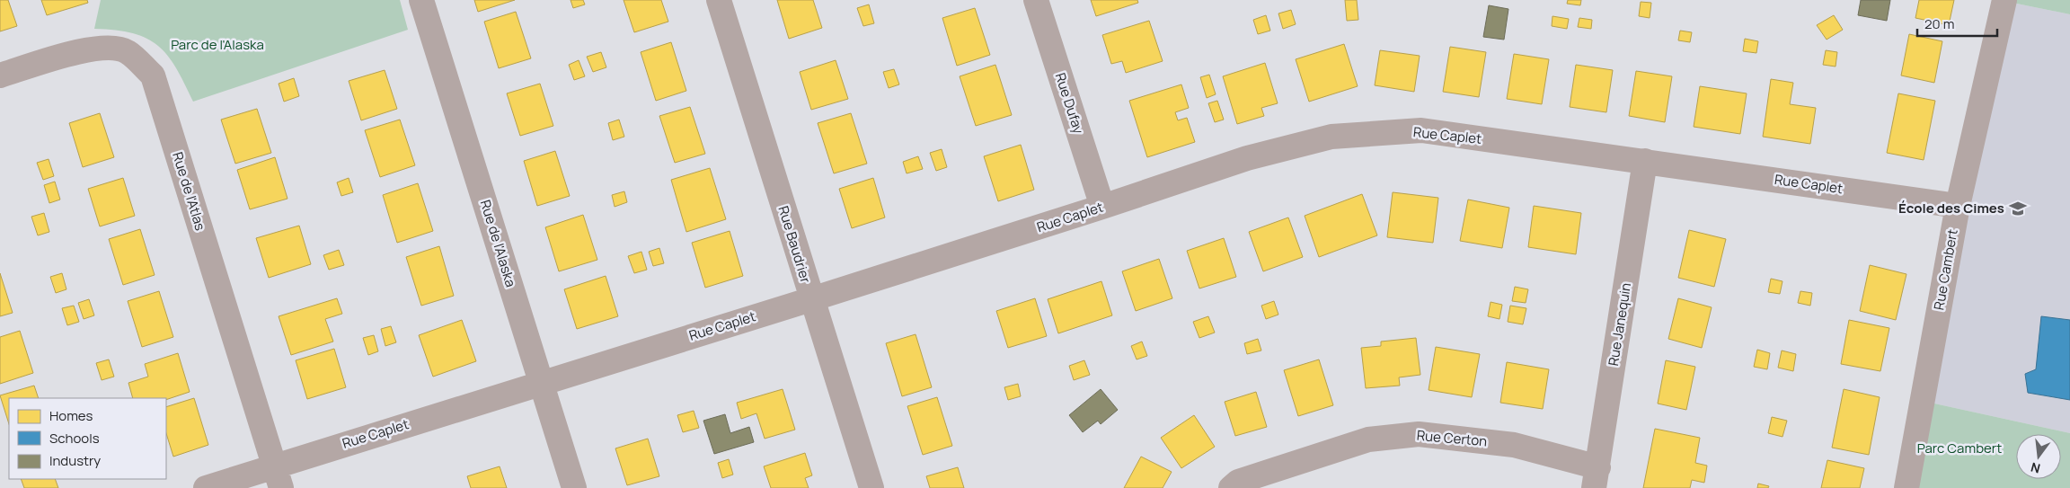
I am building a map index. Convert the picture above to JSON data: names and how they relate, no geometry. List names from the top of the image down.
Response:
{
  "streets": {
    "street": [
      "Rue Dufay",
      "Rue Caplet",
      "Rue de l'Atlas",
      "Rue de l'Alaska",
      "Rue Baudrier",
      "Rue Cambert",
      "Rue Janequin",
      "Rue Certon"
    ]
  },
  "crossings": [
    ["Rue Dufay", "Rue Caplet"],
    ["Rue Caplet", "Rue de l'Atlas"],
    ["Rue Caplet", "Rue de l'Alaska"],
    ["Rue Caplet", "Rue Baudrier"],
    ["Rue Caplet", "Rue Cambert"],
    ["Rue Caplet", "Rue Janequin"],
    ["Rue Janequin", "Rue Certon"]
  ],
  "parks": ["Parc de l'Alaska", "Parc Cambert"],
  "places": {
    "school or university": ["École des Cimes"]
  },
  "legend": ["Homes", "Schools", "Industry"],
  "scale_bar": "20 m",
  "north": "bottom"
}
